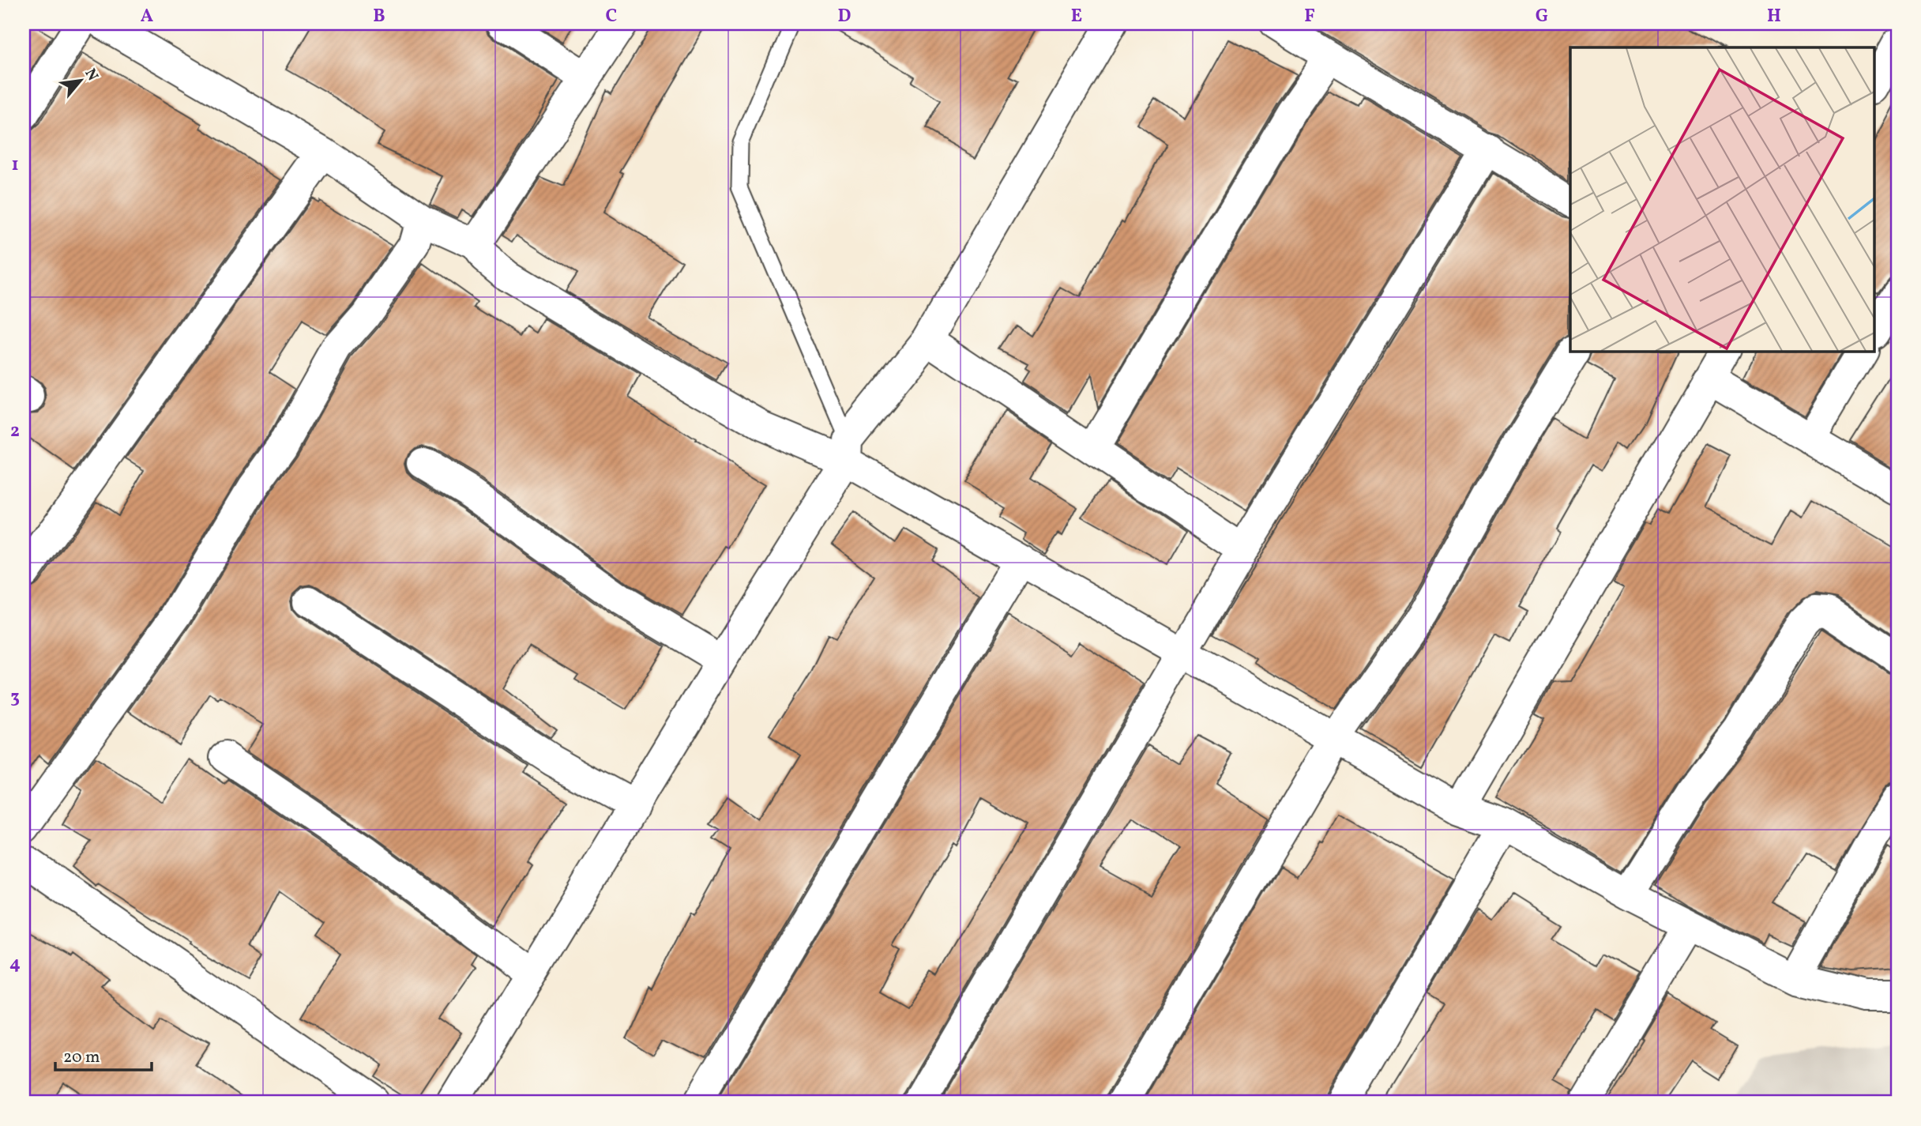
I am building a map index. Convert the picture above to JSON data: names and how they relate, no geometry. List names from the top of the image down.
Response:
{
  "scale_bar": "20 m",
  "north": "top right",
  "grid": {
    "columns": [
      "A",
      "B",
      "C",
      "D",
      "E",
      "F",
      "G",
      "H"
    ],
    "rows": [
      "1",
      "2",
      "3",
      "4"
    ]
  }
}
